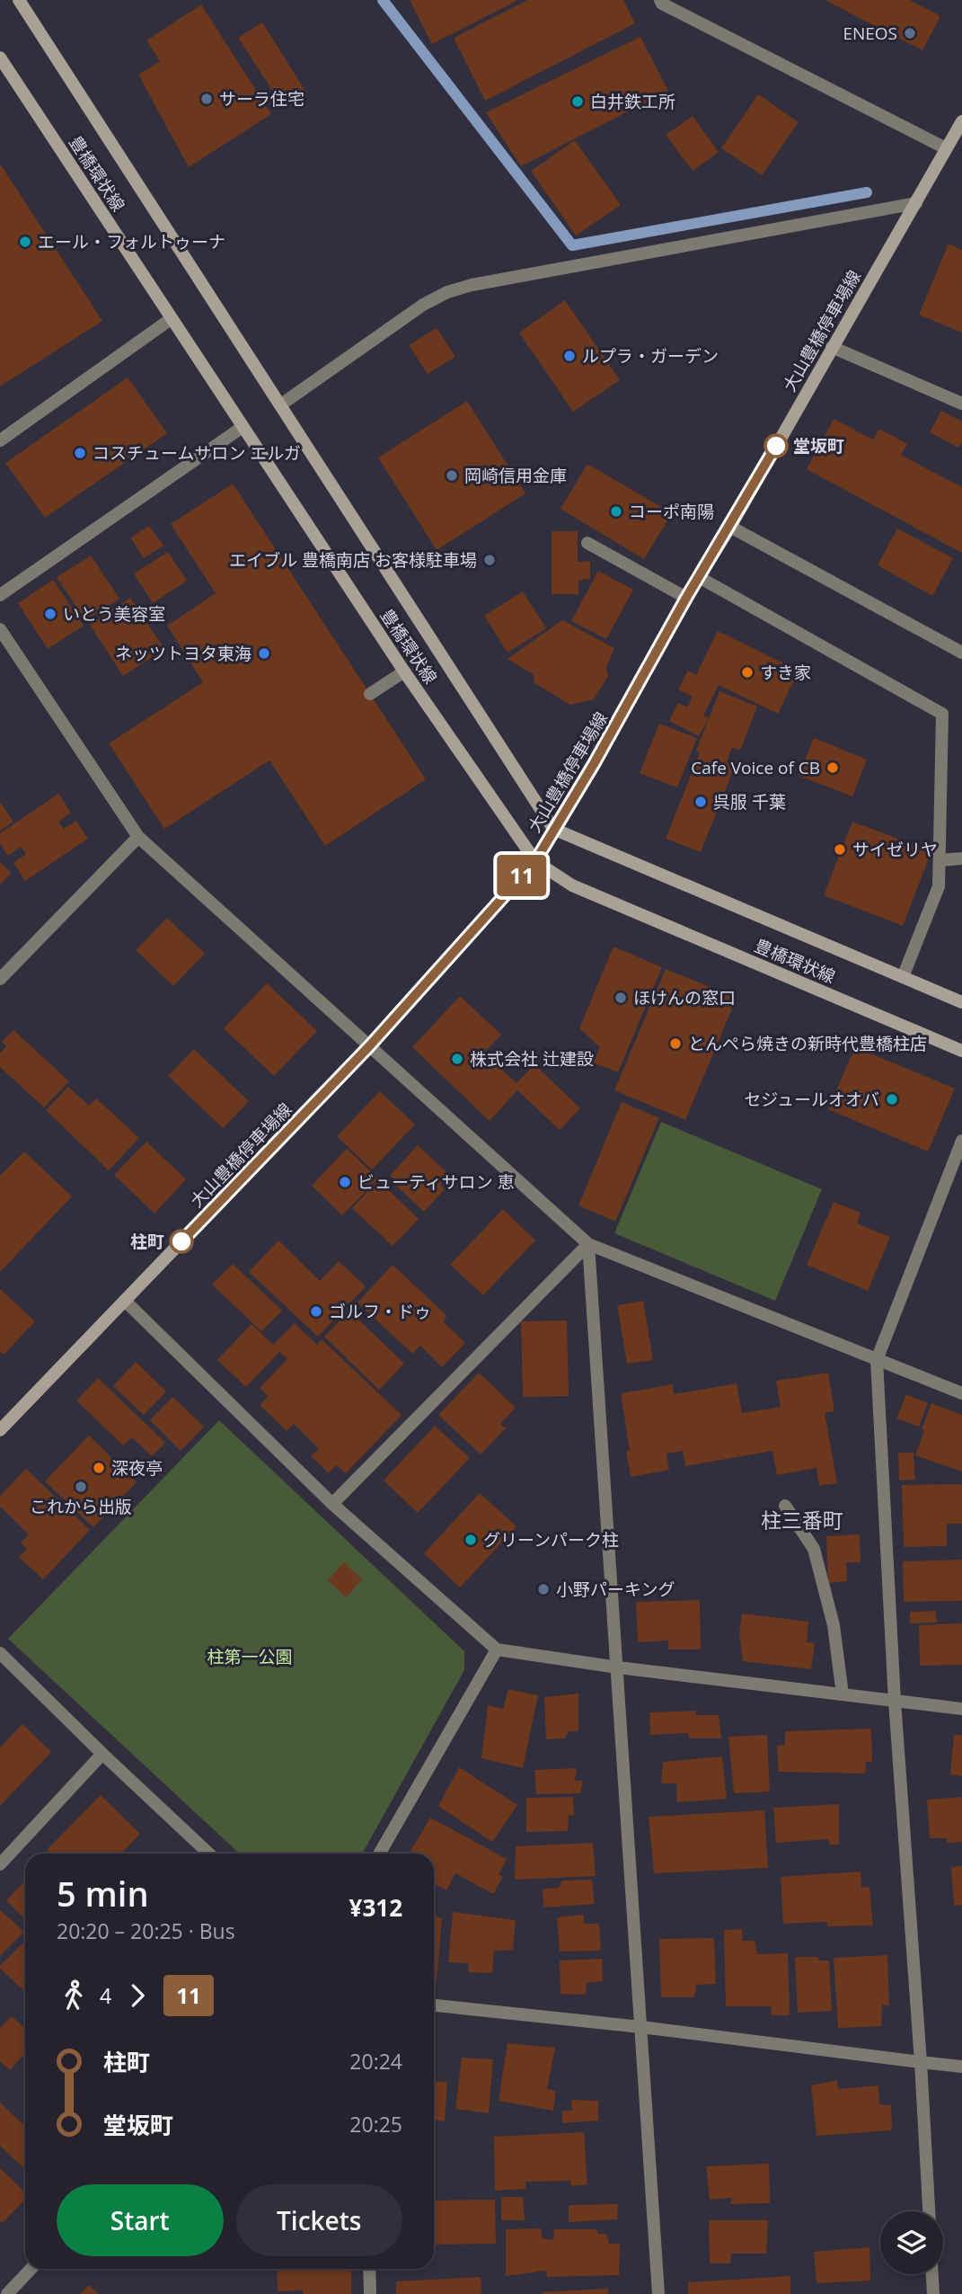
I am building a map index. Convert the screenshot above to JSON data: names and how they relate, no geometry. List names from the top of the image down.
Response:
{
  "streets": {
    "main road": ["豊橋環状線", "大山豊橋停車場線"]
  },
  "crossings": [
    ["豊橋環状線", "大山豊橋停車場線"]
  ],
  "districts": ["柱三番町"],
  "parks": ["柱第一公園"],
  "places": [
    "ENEOS",
    "サーラ住宅",
    "白井鉄工所",
    "エール・フォルトゥーナ",
    "ルプラ・ガーデン",
    "堂坂町",
    "コスチュームサロン エルガ",
    "岡崎信用金庫",
    "コーポ南陽",
    "エイブル 豊橋南店 お客様駐車場",
    "いとう美容室",
    "ネッツトヨタ東海",
    "すき家",
    "Cafe Voice of CB",
    "呉服 千葉",
    "サイゼリヤ",
    "ほけんの窓口",
    "とんぺら焼きの新時代豊橋柱店",
    "株式会社 辻建設",
    "セジュールオオバ",
    "ビューティサロン 恵",
    "柱町",
    "ゴルフ・ドゥ",
    "深夜亭",
    "これから出版",
    "グリーンパーク柱",
    "小野パーキング"
  ],
  "lines": ["bus line 11"],
  "page": {
    "on_map": "11",
    "heading": ["5 min", "20:20 – 20:25 · Bus", "¥312"],
    "legs": ["4", "11"],
    "list": [
      {
        "name": "柱町",
        "value": "20:24"
      },
      {
        "name": "堂坂町",
        "value": "20:25"
      }
    ],
    "buttons": ["Start", "Tickets"]
  }
}
